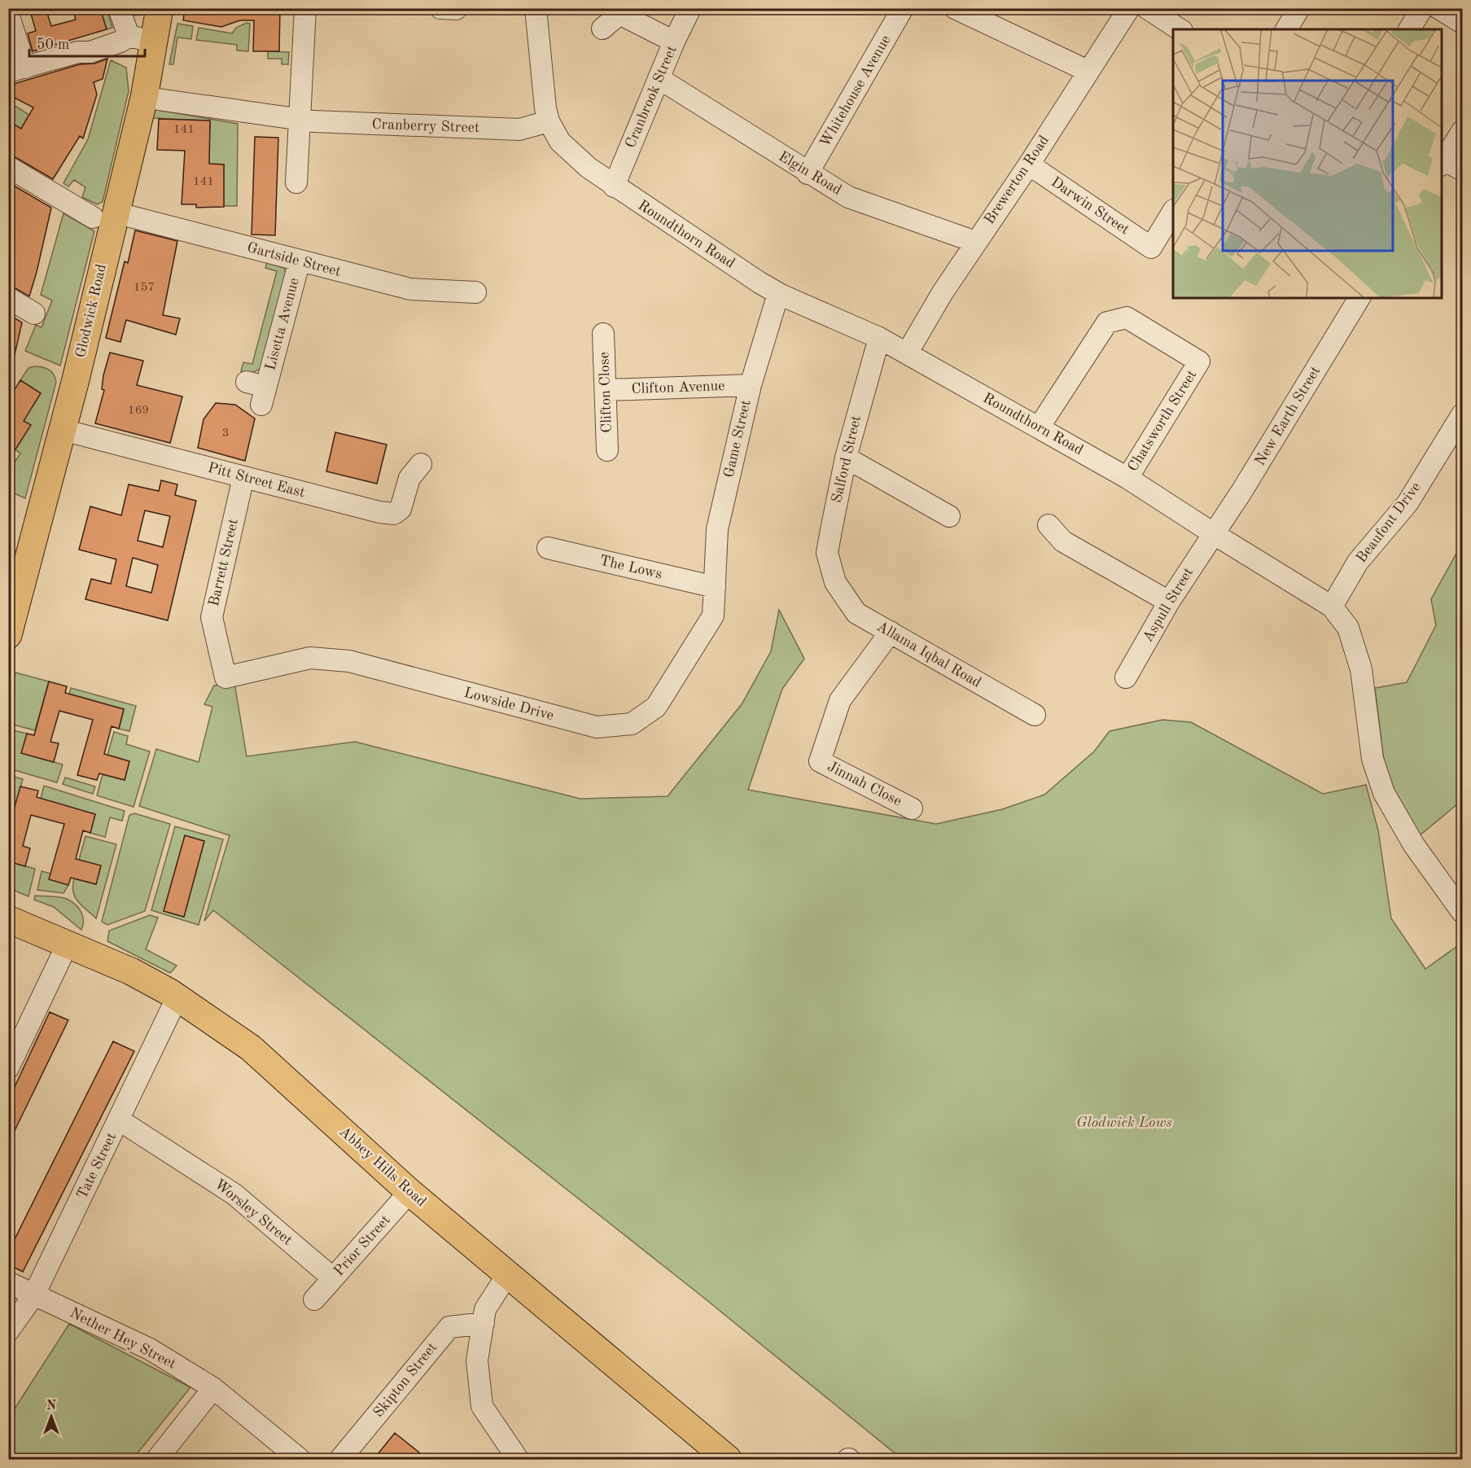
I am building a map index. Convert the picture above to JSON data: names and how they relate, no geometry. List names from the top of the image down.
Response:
{
  "streets": {
    "main road": ["Glodwick Road", "Abbey Hills Road"],
    "street": [
      "Whitehouse Avenue",
      "Cranbrook Street",
      "Cranberry Street",
      "Elgin Road",
      "Brewerton Road",
      "Darwin Street",
      "Roundthorn Road",
      "Gartside Street",
      "Lisetta Avenue",
      "Clifton Avenue",
      "Clifton Close",
      "New Earth Street",
      "Chatsworth Street",
      "Game Street",
      "Salford Street",
      "Pitt Street East",
      "Beaufont Drive",
      "Barrett Street",
      "The Lows",
      "Aspull Street",
      "Allama Iqbal Road",
      "Lowside Drive",
      "Jinnah Close",
      "Tate Street",
      "Worsley Street",
      "Prior Street",
      "Nether Hey Street",
      "Skipton Street"
    ]
  },
  "crossings": [
    ["Whitehouse Avenue", "Elgin Road"],
    ["Cranbrook Street", "Elgin Road"],
    ["Cranbrook Street", "Roundthorn Road"],
    ["Cranberry Street", "Roundthorn Road"],
    ["Elgin Road", "Brewerton Road"],
    ["Brewerton Road", "Darwin Street"],
    ["Brewerton Road", "Roundthorn Road"],
    ["Roundthorn Road", "New Earth Street"],
    ["Roundthorn Road", "Chatsworth Street"],
    ["Roundthorn Road", "Game Street"],
    ["Roundthorn Road", "Salford Street"],
    ["Roundthorn Road", "Beaufont Drive"],
    ["Roundthorn Road", "Aspull Street"],
    ["Gartside Street", "Glodwick Road"],
    ["Gartside Street", "Lisetta Avenue"],
    ["Glodwick Road", "Pitt Street East"],
    ["Clifton Avenue", "Clifton Close"],
    ["Clifton Avenue", "Game Street"],
    ["New Earth Street", "Aspull Street"],
    ["Game Street", "The Lows"],
    ["Game Street", "Lowside Drive"],
    ["Salford Street", "Allama Iqbal Road"],
    ["Pitt Street East", "Barrett Street"],
    ["Barrett Street", "Lowside Drive"],
    ["The Lows", "Lowside Drive"],
    ["Allama Iqbal Road", "Jinnah Close"],
    ["Tate Street", "Abbey Hills Road"],
    ["Tate Street", "Worsley Street"],
    ["Tate Street", "Nether Hey Street"],
    ["Abbey Hills Road", "Prior Street"],
    ["Worsley Street", "Prior Street"]
  ],
  "parks": ["Glodwick Lows"],
  "house_numbers": [
    "141",
    "141",
    "157",
    "169",
    "3"
  ],
  "scale_bar": "50 m",
  "north": "top"
}
